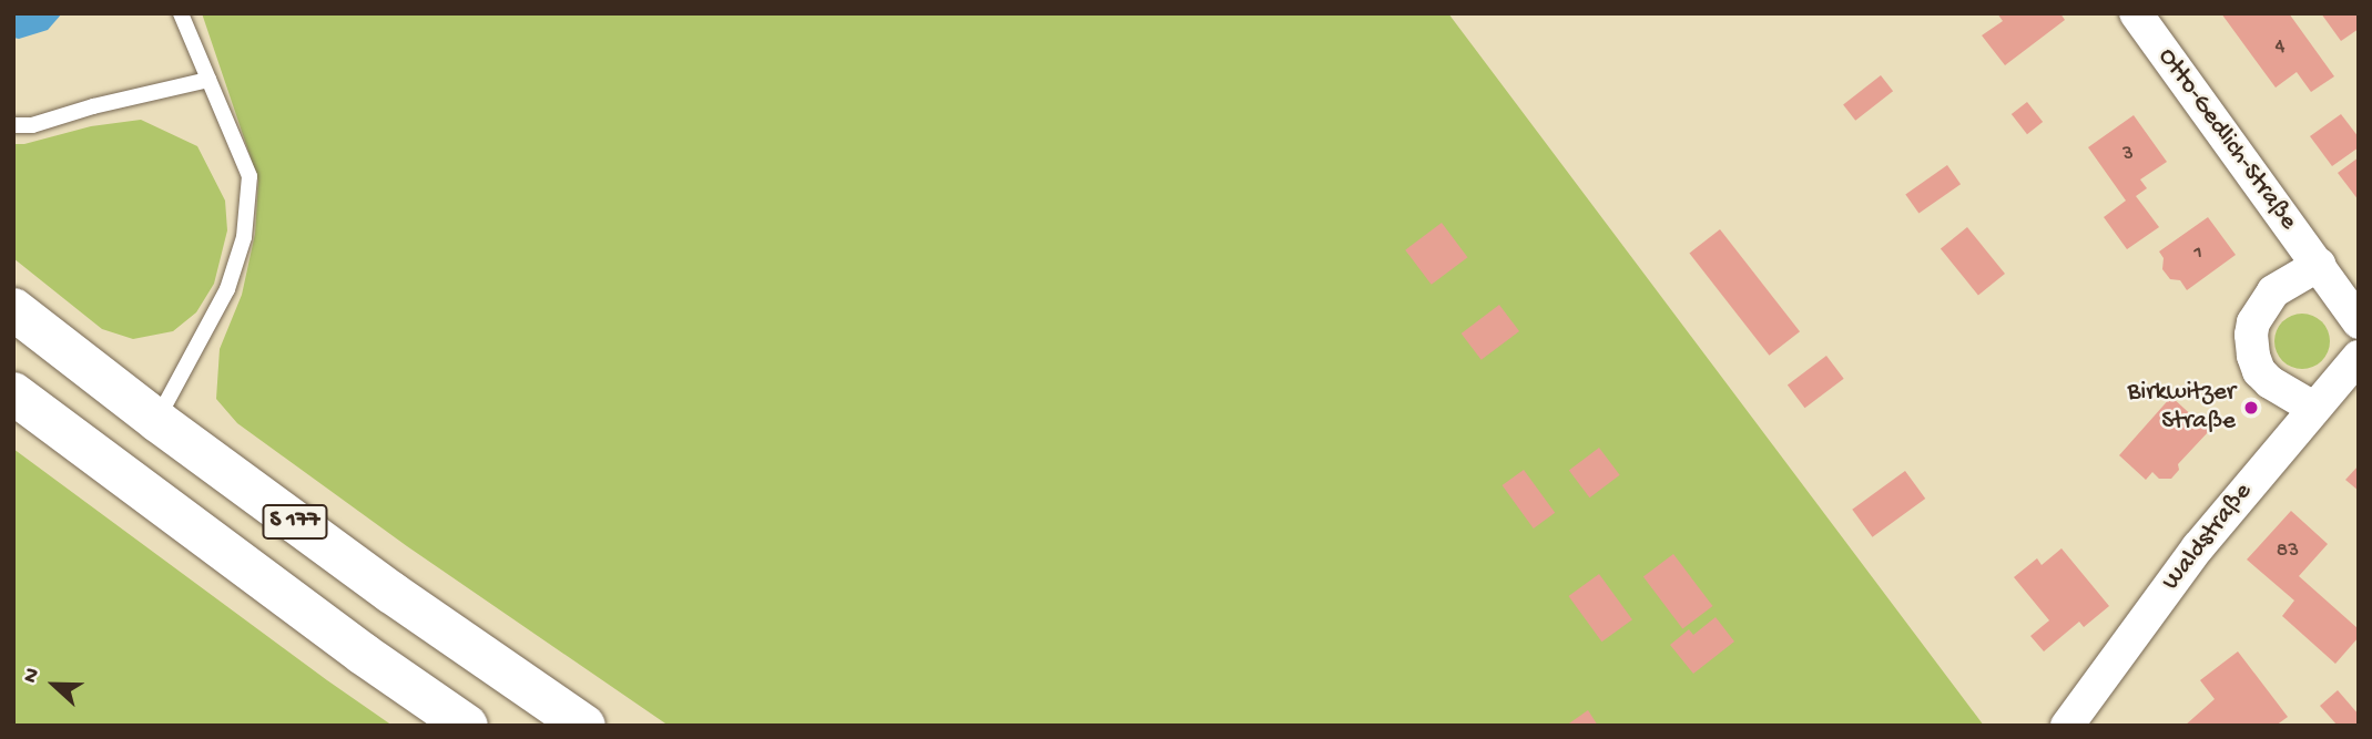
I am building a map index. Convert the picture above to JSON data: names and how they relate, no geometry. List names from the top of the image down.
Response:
{
  "streets": {
    "highway": ["S 177"],
    "street": ["Otto-Gedlich-Straße", "Waldstraße"]
  },
  "places": ["Birkwitzer Straße"],
  "house_numbers": [
    "4",
    "3",
    "1",
    "83"
  ],
  "north": "left"
}
